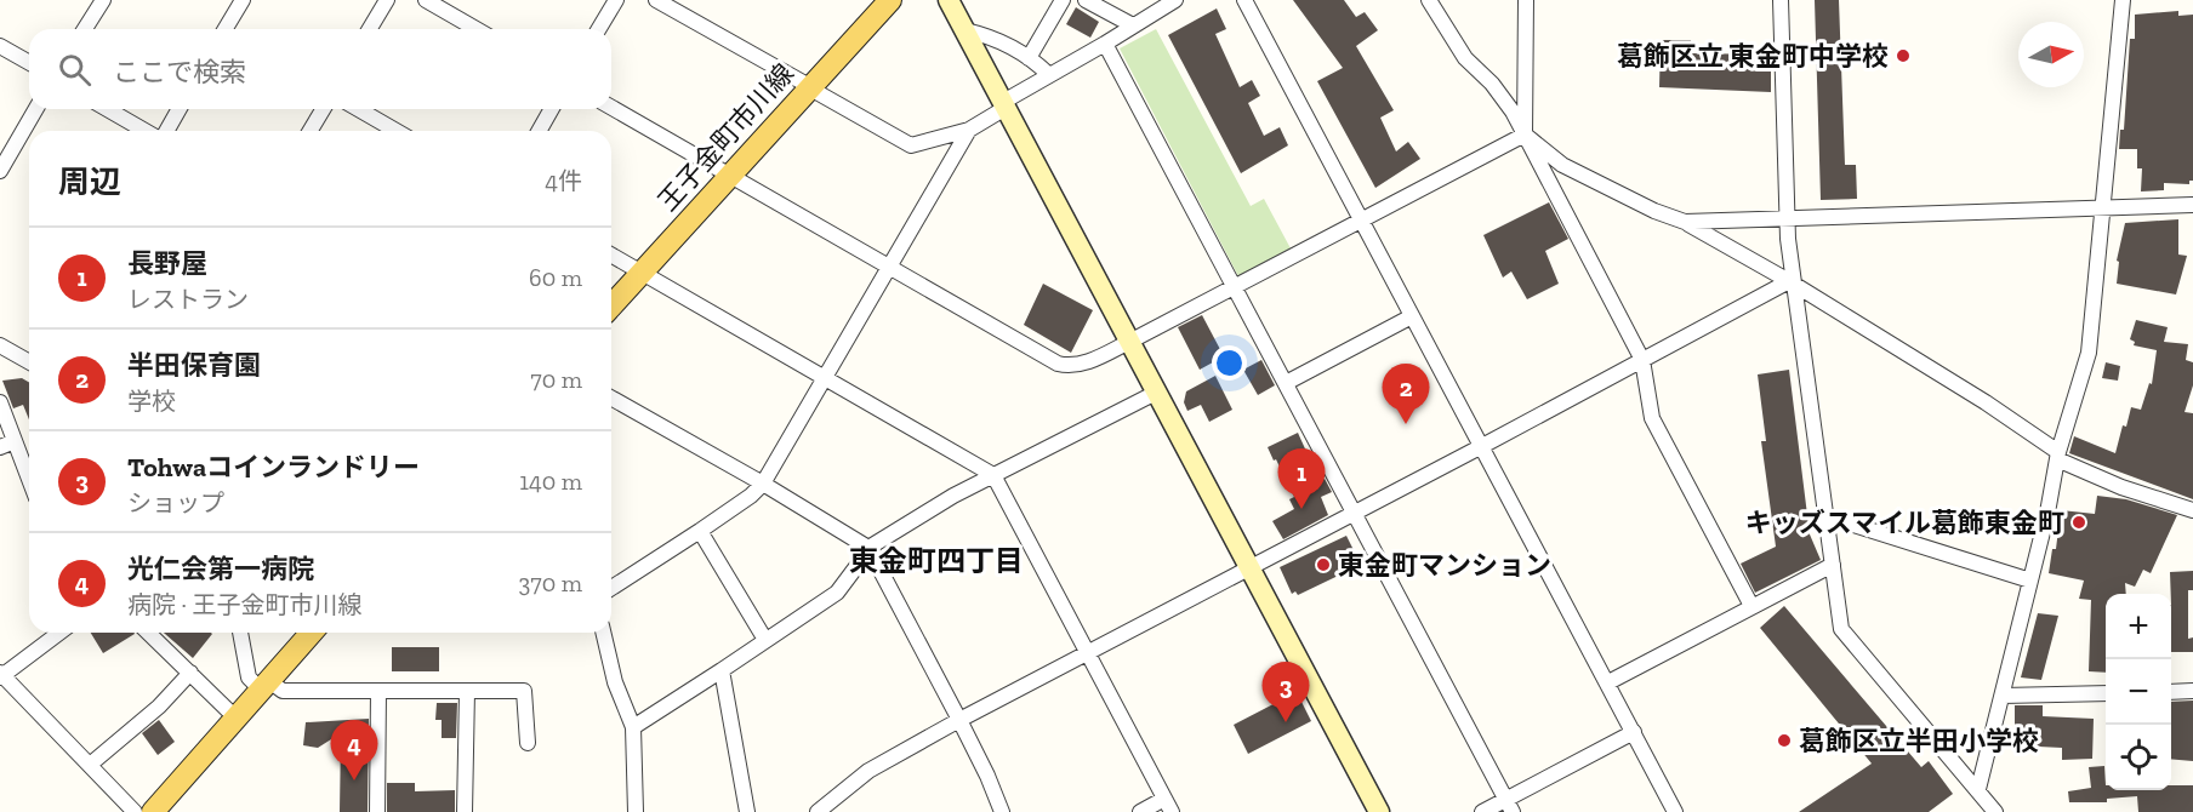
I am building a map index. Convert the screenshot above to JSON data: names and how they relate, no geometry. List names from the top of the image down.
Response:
{
  "streets": {
    "main road": ["王子金町市川線"]
  },
  "districts": ["東金町四丁目"],
  "places": [
    "葛飾区立 東金町中学校",
    "キッズスマイル葛飾東金町",
    "東金町マンション",
    "葛飾区立半田小学校"
  ],
  "north": "right",
  "page": {
    "search": "ここで検索",
    "heading": ["周辺", "4件"],
    "list": [
      {
        "mark": "1",
        "name": "長野屋",
        "note": "レストラン",
        "value": "60 m"
      },
      {
        "mark": "2",
        "name": "半田保育園",
        "note": "学校",
        "value": "70 m"
      },
      {
        "mark": "3",
        "name": "Tohwaコインランドリー",
        "note": "ショップ",
        "value": "140 m"
      },
      {
        "mark": "4",
        "name": "光仁会第一病院",
        "note": "病院 · 王子金町市川線",
        "value": "370 m"
      }
    ],
    "pins": [
      "2",
      "1",
      "3",
      "4"
    ],
    "map_buttons": ["+", "−"]
  }
}
